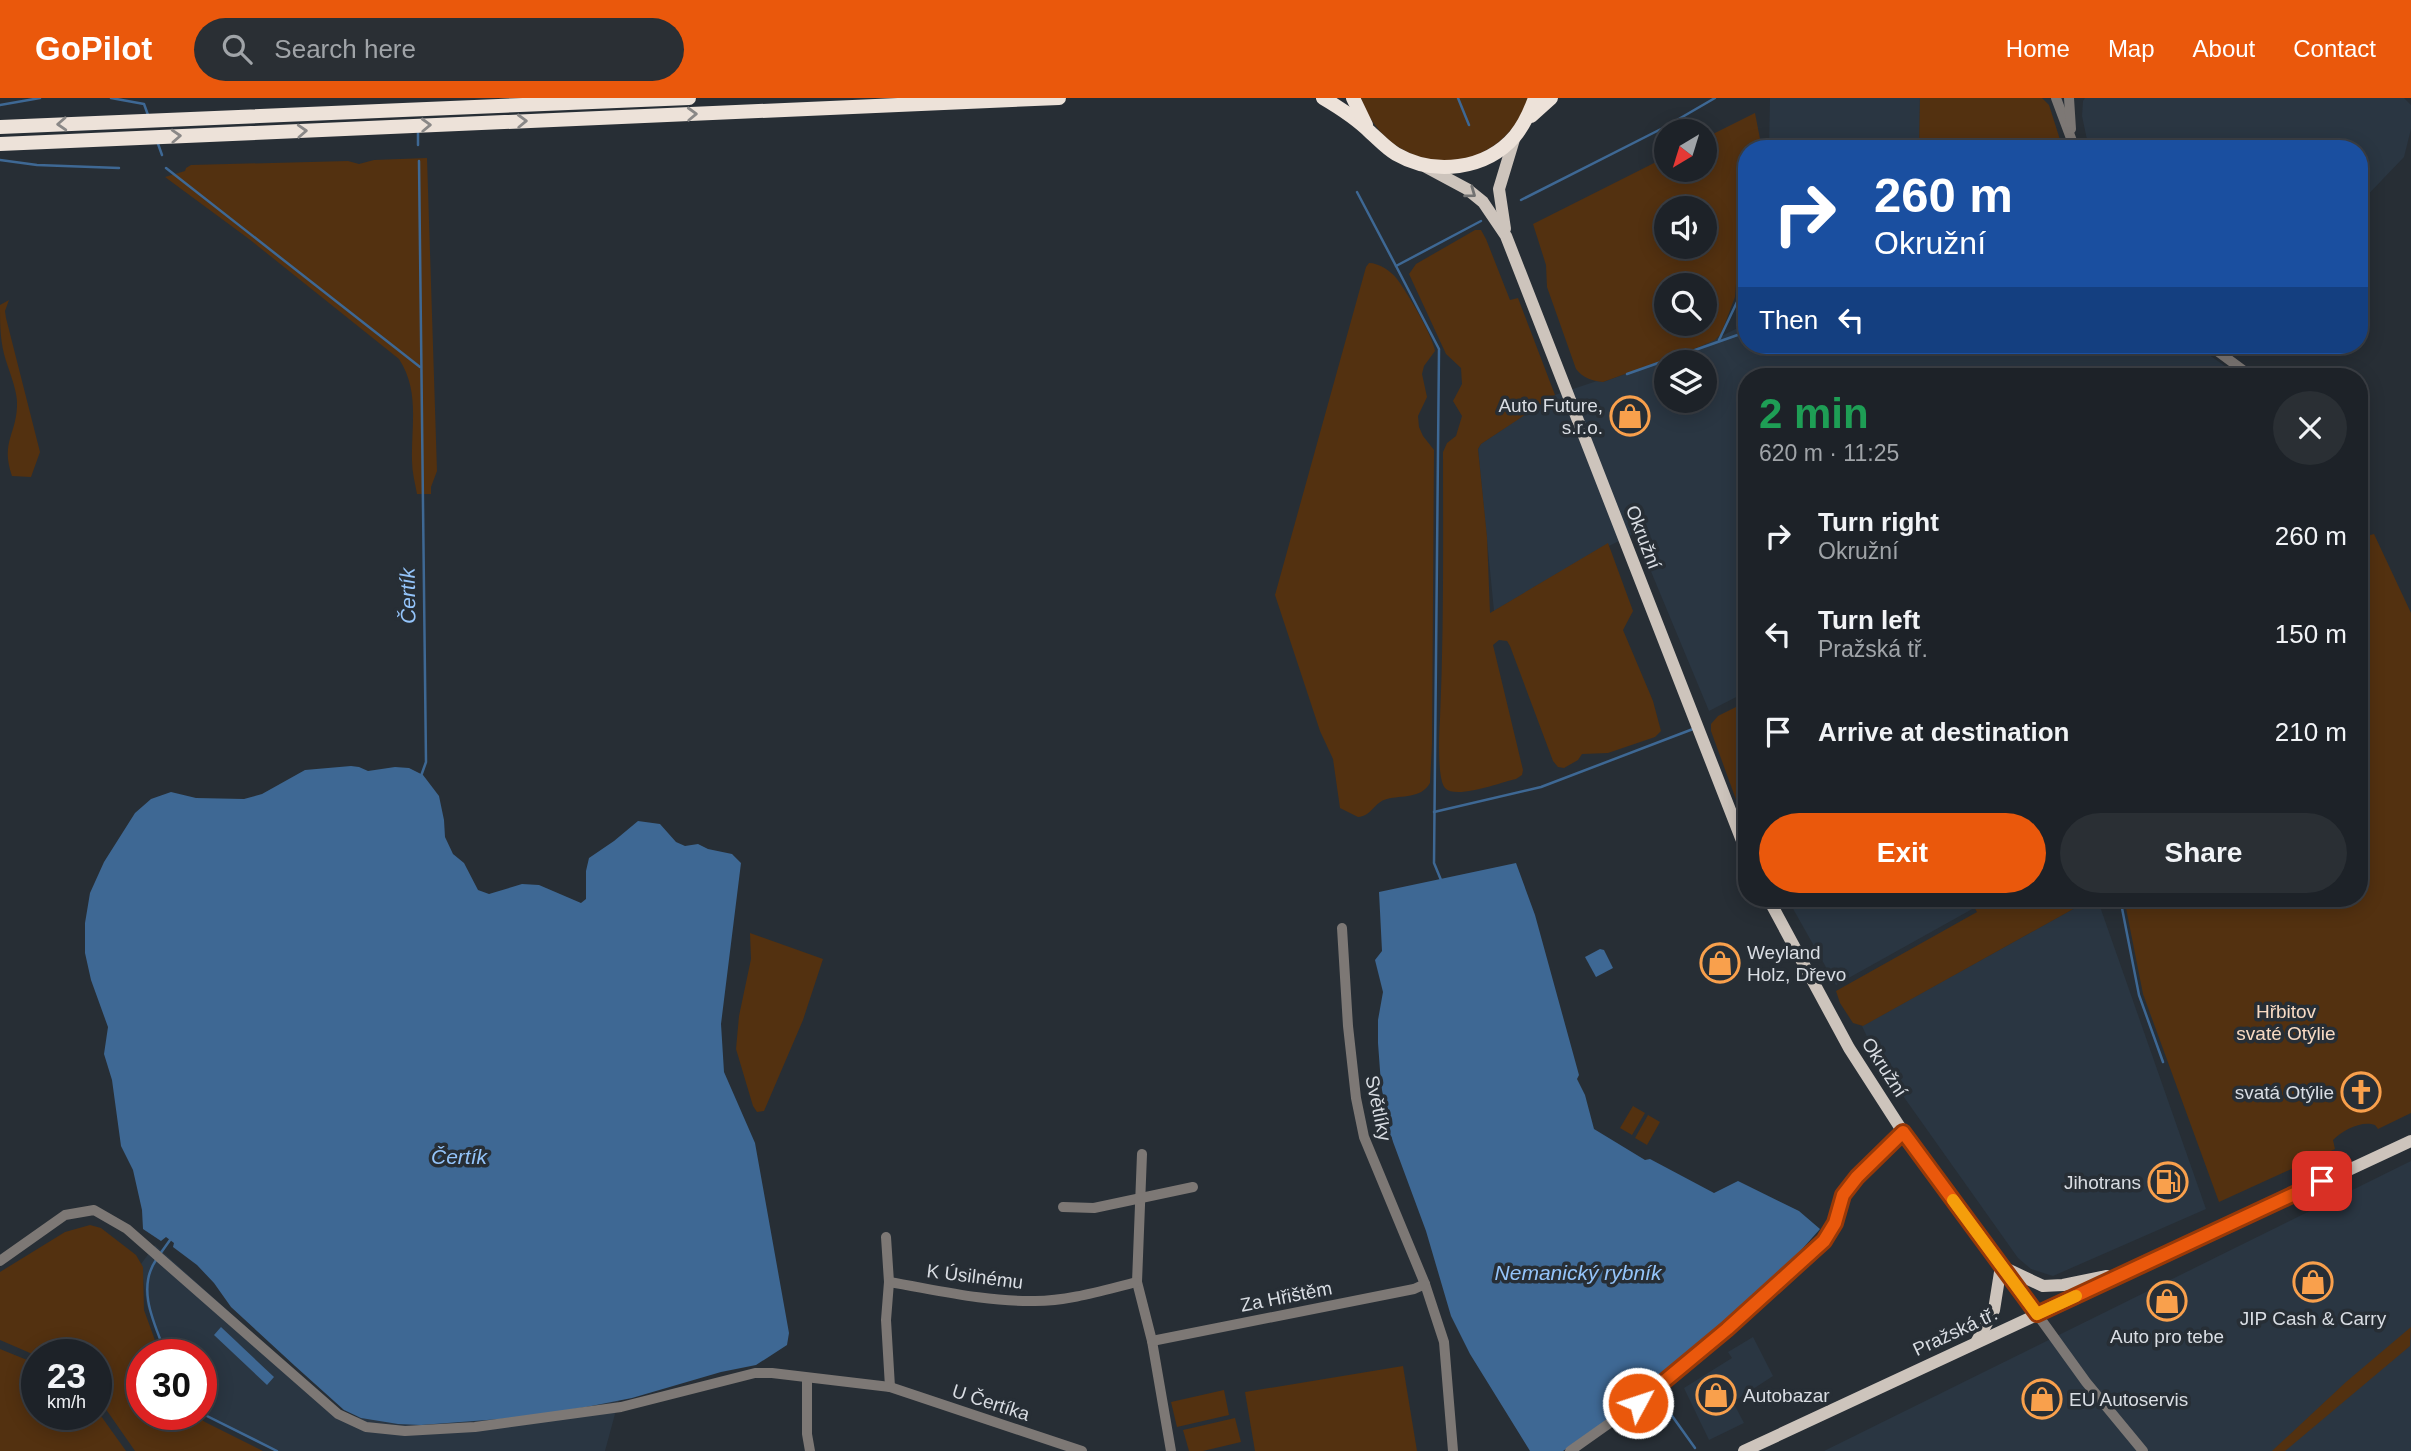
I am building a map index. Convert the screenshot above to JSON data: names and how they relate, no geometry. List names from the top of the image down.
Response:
{
  "streets": {
    "main road": ["Okružní", "Pražská tř."],
    "street": [
      "Světlíky",
      "K Úsilnému",
      "Za Hřištěm",
      "U Čertíka"
    ]
  },
  "crossings": [
    ["Okružní", "Pražská tř."],
    ["Světlíky", "Za Hřištěm"]
  ],
  "water": ["Čertík", "Nemanický rybník"],
  "parks": ["Hřbitov svaté Otýlie"],
  "places": {
    "shop": [
      "Auto Future, s.r.o.",
      "Weyland Holz, Dřevo",
      "JIP Cash & Carry",
      "Auto pro tebe",
      "Autobazar",
      "EU Autoservis"
    ],
    "church": ["svatá Otýlie"],
    "fuel station": ["Jihotrans"]
  },
  "north": "bottom left",
  "page": {
    "header": "GoPilot",
    "search": "Search here",
    "nav": [
      "Home",
      "Map",
      "About",
      "Contact"
    ],
    "turn": ["260 m", "Okružní"],
    "then": "Then",
    "heading": ["2 min", "620 m · 11:25"],
    "list": [
      {
        "name": "Turn right",
        "note": "Okružní",
        "value": "260 m"
      },
      {
        "name": "Turn left",
        "note": "Pražská tř.",
        "value": "150 m"
      },
      {
        "name": "Arrive at destination",
        "value": "210 m"
      }
    ],
    "buttons": ["Exit", "Share"],
    "speed": "23 km/h",
    "limit": "30"
  }
}
